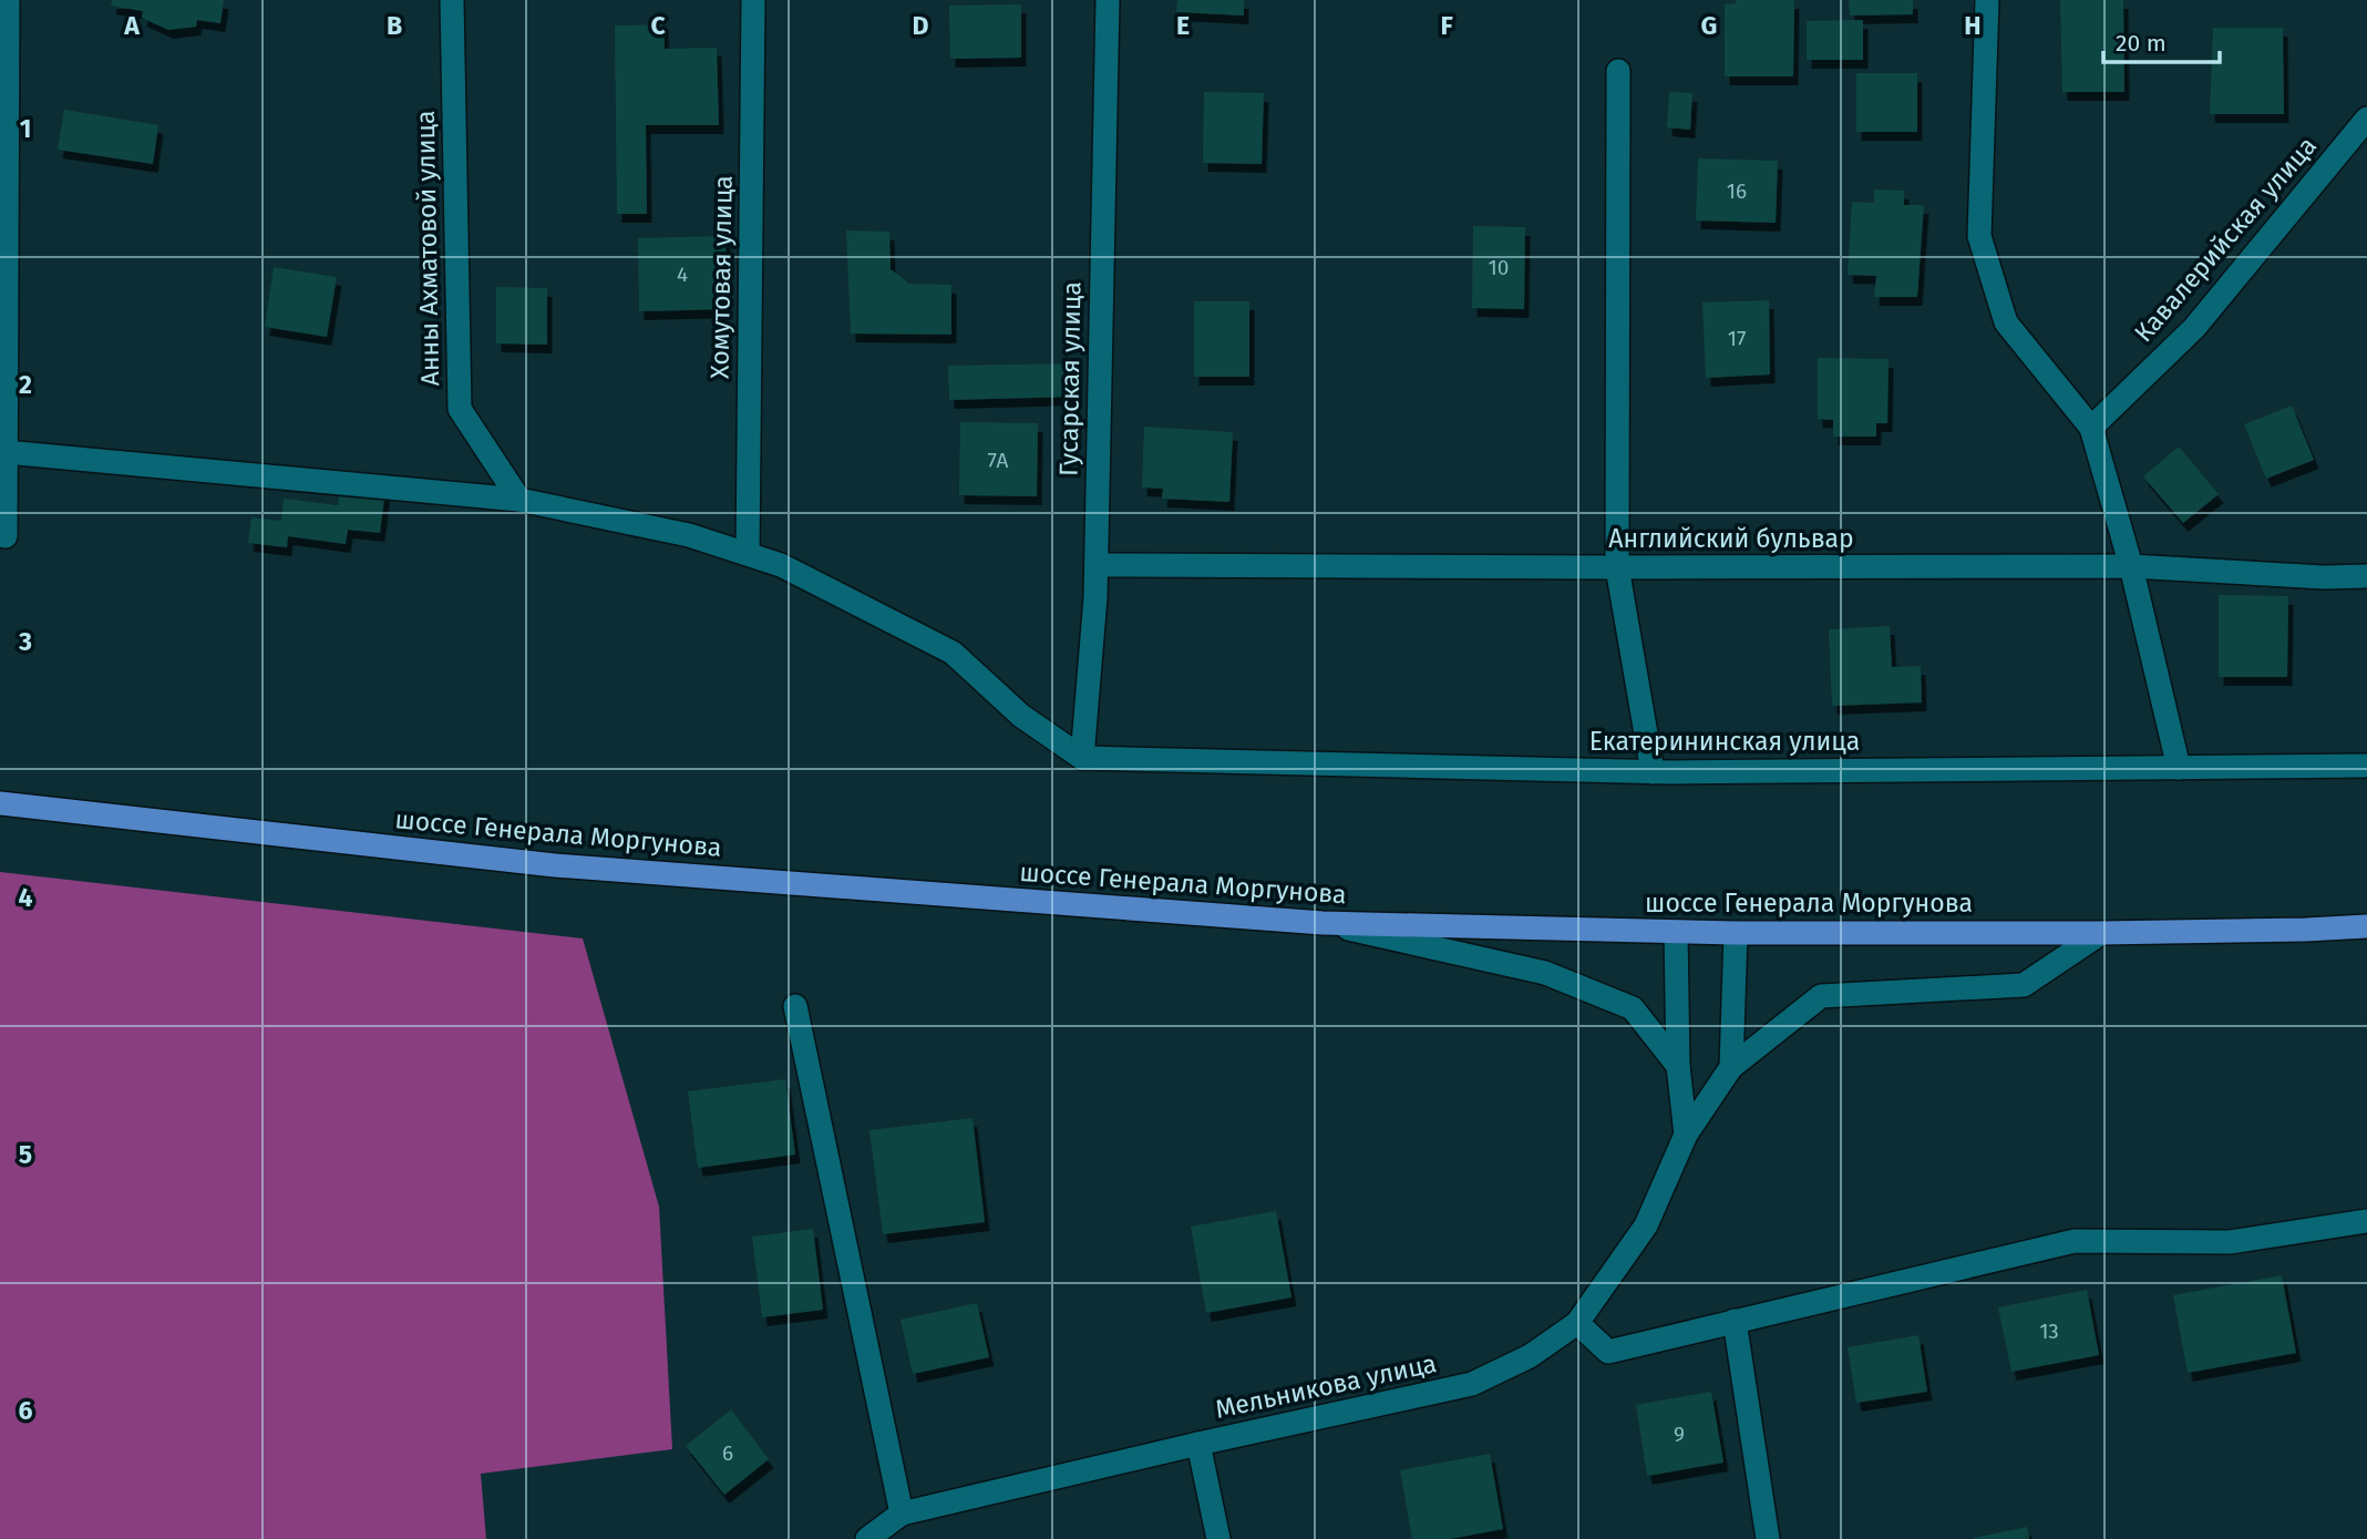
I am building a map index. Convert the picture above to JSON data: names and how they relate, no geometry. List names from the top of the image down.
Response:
{
  "streets": {
    "main road": ["шоссе Генерала Моргунова"],
    "street": [
      "Кавалерийская улица",
      "Анны Ахматовой улица",
      "Хомутовая улица",
      "Гусарская улица",
      "Английский бульвар",
      "Екатерининская улица",
      "Мельникова улица"
    ]
  },
  "crossings": [
    ["Гусарская улица", "Английский бульвар"],
    ["Гусарская улица", "Екатерининская улица"]
  ],
  "house_numbers": [
    "16",
    "10",
    "4",
    "17",
    "7А",
    "13",
    "9",
    "6"
  ],
  "scale_bar": "20 m",
  "grid": {
    "columns": [
      "A",
      "B",
      "C",
      "D",
      "E",
      "F",
      "G",
      "H"
    ],
    "rows": [
      "1",
      "2",
      "3",
      "4",
      "5",
      "6"
    ]
  }
}
